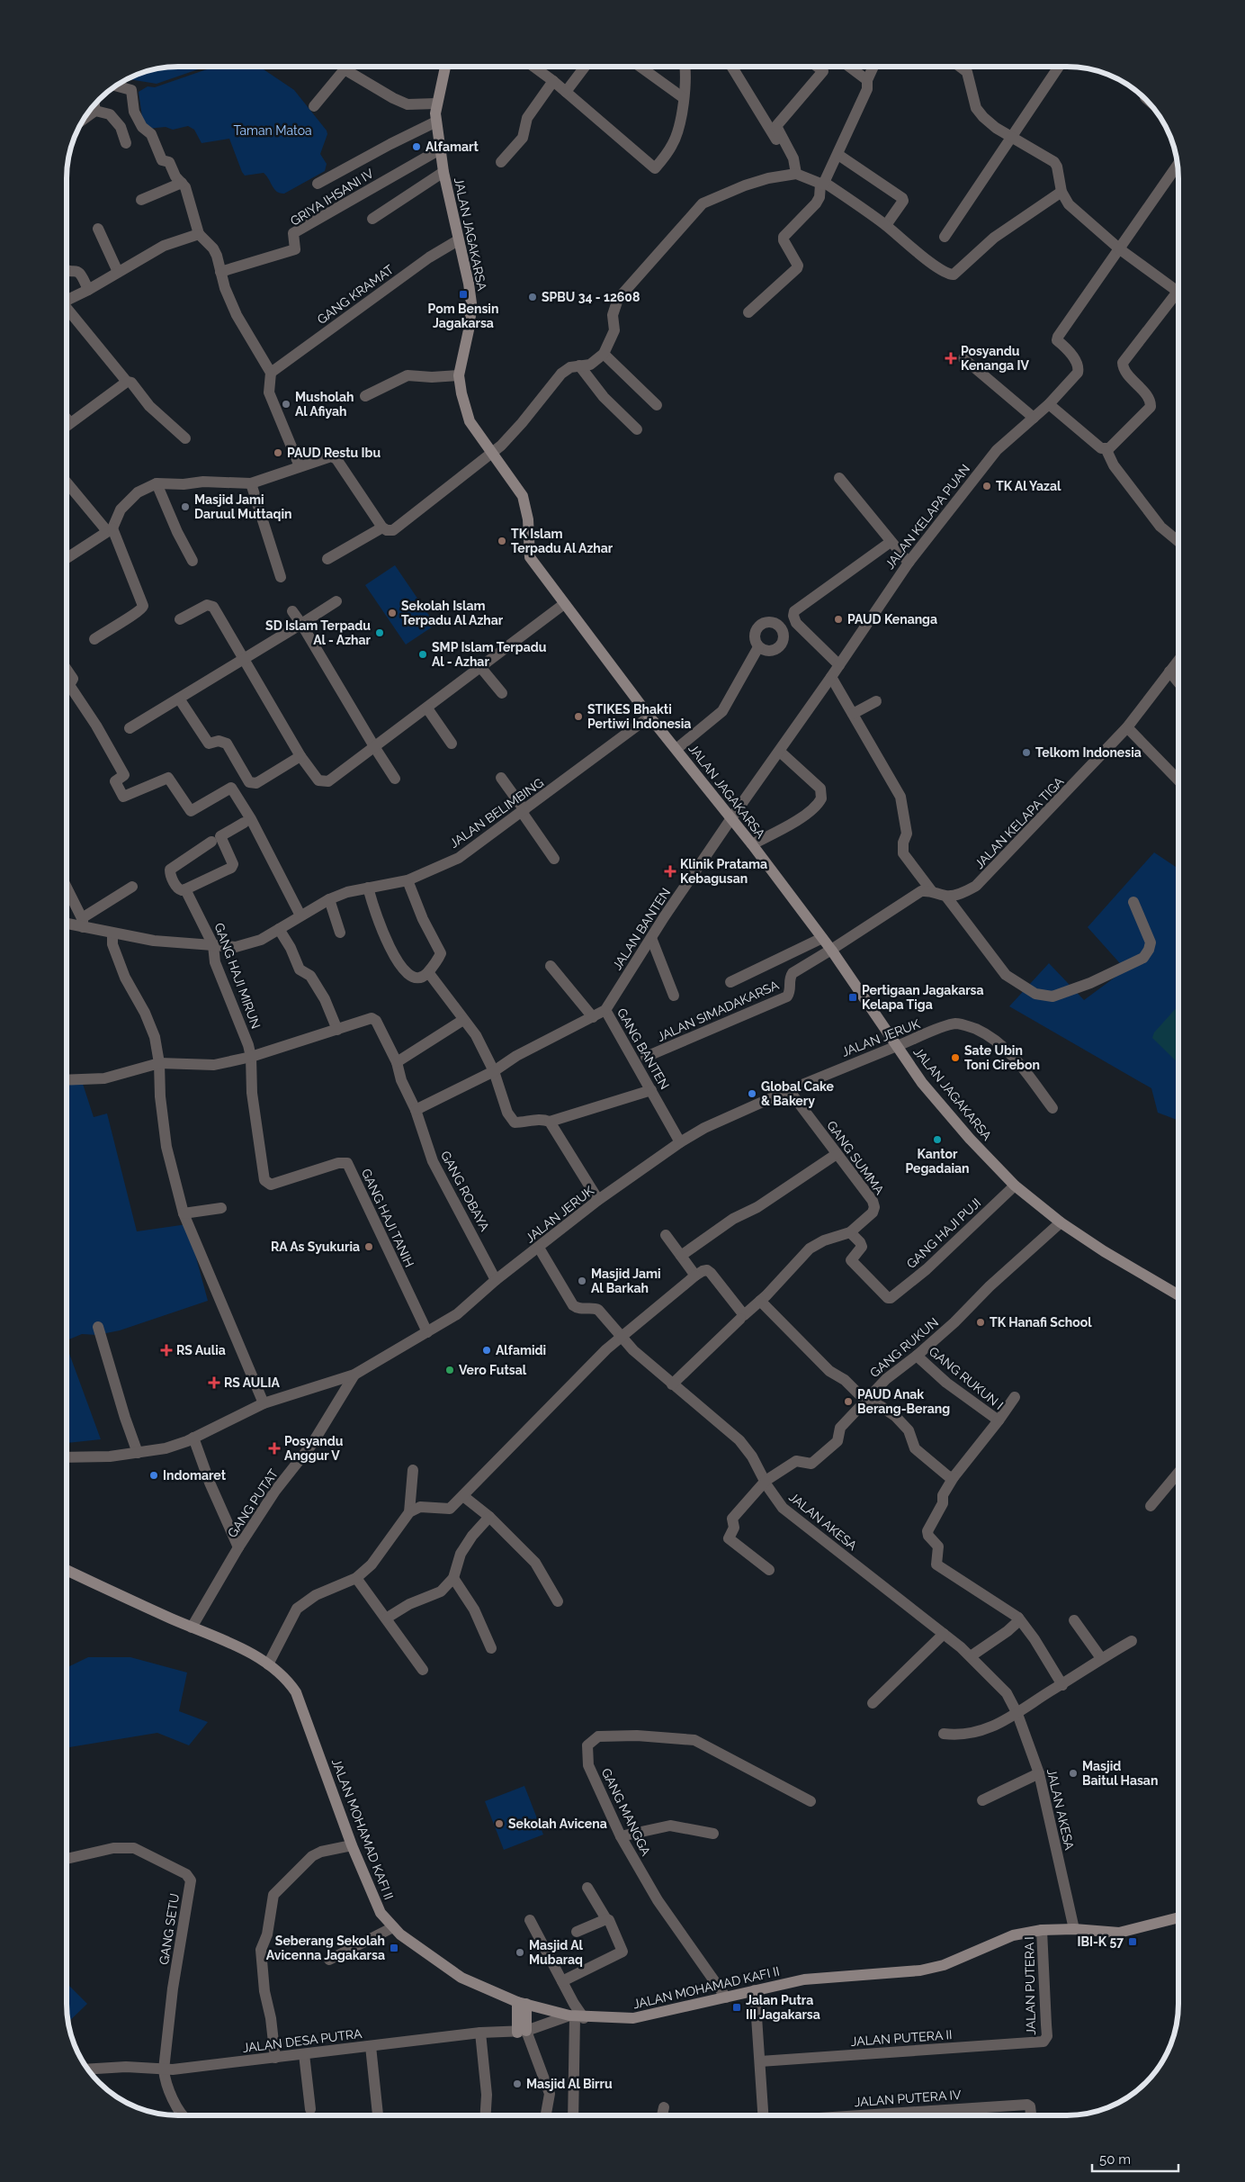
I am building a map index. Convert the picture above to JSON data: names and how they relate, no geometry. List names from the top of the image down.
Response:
{
  "streets": {
    "main road": ["JALAN JAGAKARSA", "JALAN MOHAMAD KAFI II"],
    "street": [
      "GRIYA IHSANI IV",
      "GANG KRAMAT",
      "JALAN KELAPA PUAN",
      "JALAN BELIMBING",
      "JALAN KELAPA TIGA",
      "JALAN BANTEN",
      "GANG HAJI MIRUN",
      "JALAN SIMADAKARSA",
      "JALAN JERUK",
      "GANG BANTEN",
      "GANG SUMMA",
      "GANG ROBAYA",
      "GANG HAJI TANIH",
      "GANG HAJI PUJI",
      "GANG RUKUN",
      "GANG RUKUN I",
      "GANG PUTAT",
      "JALAN AKESA",
      "GANG MANGGA",
      "GANG SETU",
      "JALAN PUTERA I",
      "JALAN PUTERA II",
      "JALAN DESA PUTRA",
      "JALAN PUTERA IV"
    ]
  },
  "crossings": [
    ["GRIYA IHSANI IV", "JALAN JAGAKARSA"],
    ["JALAN JAGAKARSA", "GANG KRAMAT"],
    ["JALAN JAGAKARSA", "JALAN KELAPA PUAN"],
    ["JALAN JAGAKARSA", "JALAN BELIMBING"],
    ["JALAN JAGAKARSA", "JALAN BANTEN"],
    ["JALAN JAGAKARSA", "JALAN SIMADAKARSA"],
    ["JALAN JAGAKARSA", "JALAN JERUK"],
    ["JALAN JAGAKARSA", "GANG HAJI PUJI"],
    ["JALAN JAGAKARSA", "GANG RUKUN"],
    ["JALAN KELAPA PUAN", "JALAN BANTEN"],
    ["JALAN BELIMBING", "GANG HAJI MIRUN"],
    ["JALAN BANTEN", "GANG BANTEN"],
    ["GANG HAJI MIRUN", "GANG HAJI TANIH"],
    ["JALAN JERUK", "GANG BANTEN"],
    ["JALAN JERUK", "GANG SUMMA"],
    ["JALAN JERUK", "GANG ROBAYA"],
    ["JALAN JERUK", "GANG HAJI TANIH"],
    ["JALAN JERUK", "GANG PUTAT"],
    ["JALAN JERUK", "JALAN AKESA"],
    ["GANG BANTEN", "GANG ROBAYA"],
    ["GANG SUMMA", "GANG HAJI PUJI"],
    ["GANG RUKUN", "GANG RUKUN I"],
    ["GANG RUKUN", "JALAN AKESA"],
    ["GANG PUTAT", "JALAN MOHAMAD KAFI II"],
    ["JALAN AKESA", "JALAN MOHAMAD KAFI II"],
    ["GANG MANGGA", "JALAN MOHAMAD KAFI II"],
    ["JALAN MOHAMAD KAFI II", "JALAN PUTERA I"],
    ["JALAN MOHAMAD KAFI II", "JALAN DESA PUTRA"],
    ["GANG SETU", "JALAN DESA PUTRA"],
    ["JALAN PUTERA I", "JALAN PUTERA II"]
  ],
  "parks": ["Taman Matoa"],
  "places": {
    "other": [
      "Alfamart",
      "SPBU 34 - 12608",
      "Musholah Al Afiyah",
      "PAUD Restu Ibu",
      "TK Al Yazal",
      "Masjid Jami Daruul Muttaqin",
      "TK Islam Terpadu Al Azhar",
      "Sekolah Islam Terpadu Al Azhar",
      "PAUD Kenanga",
      "SD Islam Terpadu Al - Azhar",
      "SMP Islam Terpadu Al - Azhar",
      "STIKES Bhakti Pertiwi Indonesia",
      "Telkom Indonesia",
      "Sate Ubin Toni Cirebon",
      "Global Cake & Bakery",
      "Kantor Pegadaian",
      "RA As Syukuria",
      "Masjid Jami Al Barkah",
      "TK Hanafi School",
      "Alfamidi",
      "Vero Futsal",
      "PAUD Anak Berang-Berang",
      "Indomaret",
      "Masjid Baitul Hasan",
      "Sekolah Avicena",
      "Masjid Al Mubaraq",
      "Masjid Al Birru"
    ],
    "transit": [
      "Pom Bensin Jagakarsa",
      "Pertigaan Jagakarsa Kelapa Tiga",
      "IBI-K 57",
      "Seberang Sekolah Avicenna Jagakarsa",
      "Jalan Putra III Jagakarsa"
    ],
    "health": [
      "Posyandu Kenanga IV",
      "Klinik Pratama Kebagusan",
      "RS Aulia",
      "RS AULIA",
      "Posyandu Anggur V"
    ]
  },
  "scale_bar": "50 m"
}
